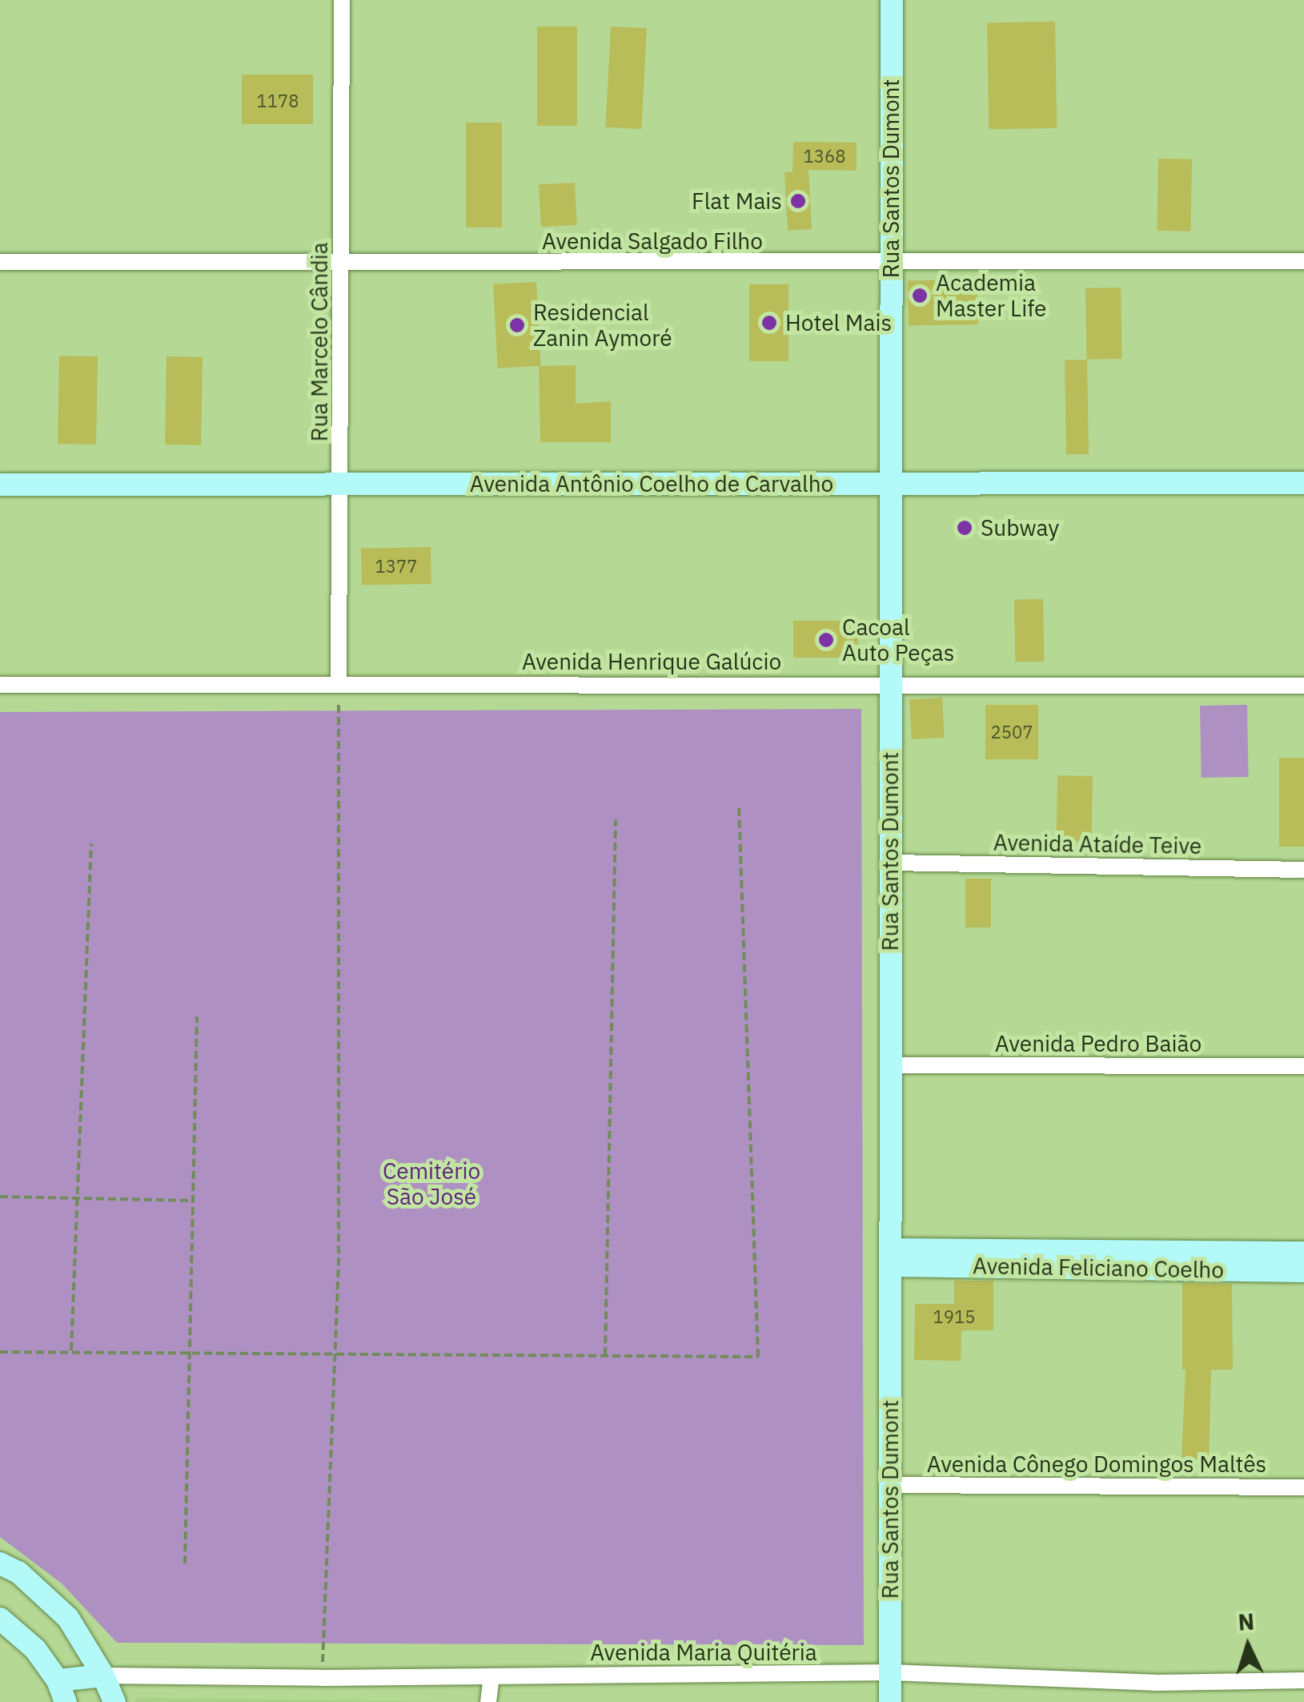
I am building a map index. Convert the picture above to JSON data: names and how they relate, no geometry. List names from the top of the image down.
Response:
{
  "streets": {
    "street": [
      "Rua Santos Dumont",
      "Avenida Salgado Filho",
      "Rua Marcelo Cândia",
      "Avenida Antônio Coelho de Carvalho",
      "Avenida Henrique Galúcio",
      "Avenida Ataíde Teive",
      "Avenida Pedro Baião",
      "Avenida Feliciano Coelho",
      "Avenida Cônego Domingos Maltês",
      "Avenida Maria Quitéria"
    ]
  },
  "crossings": [
    ["Rua Santos Dumont", "Avenida Salgado Filho"],
    ["Rua Santos Dumont", "Avenida Antônio Coelho de Carvalho"],
    ["Rua Santos Dumont", "Avenida Henrique Galúcio"],
    ["Rua Santos Dumont", "Avenida Ataíde Teive"],
    ["Rua Santos Dumont", "Avenida Pedro Baião"],
    ["Rua Santos Dumont", "Avenida Feliciano Coelho"],
    ["Rua Santos Dumont", "Avenida Cônego Domingos Maltês"],
    ["Rua Santos Dumont", "Avenida Maria Quitéria"],
    ["Avenida Salgado Filho", "Rua Marcelo Cândia"],
    ["Rua Marcelo Cândia", "Avenida Antônio Coelho de Carvalho"],
    ["Rua Marcelo Cândia", "Avenida Henrique Galúcio"]
  ],
  "parks": ["Cemitério São José"],
  "places": [
    "Flat Mais",
    "Academia Master Life",
    "Hotel Mais",
    "Residencial Zanin Aymoré",
    "Subway",
    "Cacoal Auto Peças"
  ],
  "house_numbers": [
    "1178",
    "1368",
    "1377",
    "2507",
    "1915"
  ],
  "north": "top"
}
